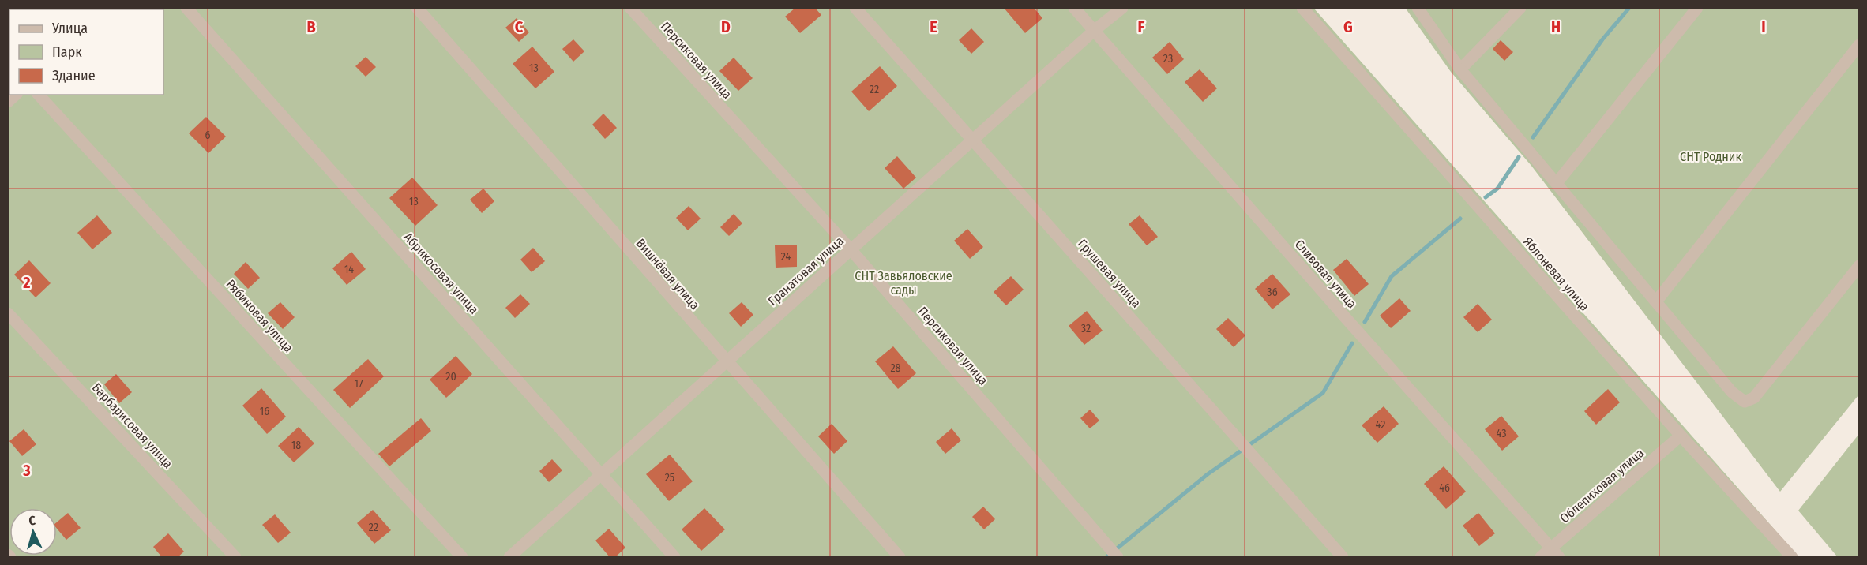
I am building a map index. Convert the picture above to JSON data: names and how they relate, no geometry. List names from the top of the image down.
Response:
{
  "streets": {
    "street": [
      "Персиковая улица",
      "Гранатовая улица",
      "Абрикосовая улица",
      "Грушевая улица",
      "Вишнёвая улица",
      "Сливовая улица",
      "Яблоневая улица",
      "Рябиновая улица",
      "Барбарисовая улица",
      "Облепиховая улица"
    ]
  },
  "crossings": [
    ["Персиковая улица", "Гранатовая улица"],
    ["Гранатовая улица", "Абрикосовая улица"],
    ["Гранатовая улица", "Грушевая улица"],
    ["Гранатовая улица", "Вишнёвая улица"],
    ["Гранатовая улица", "Сливовая улица"],
    ["Сливовая улица", "Облепиховая улица"],
    ["Яблоневая улица", "Облепиховая улица"]
  ],
  "parks": ["СНТ Родник", "СНТ Завьяловские сады"],
  "house_numbers": [
    "23",
    "13",
    "22",
    "6",
    "13",
    "24",
    "14",
    "36",
    "32",
    "28",
    "20",
    "17",
    "16",
    "42",
    "43",
    "18",
    "25",
    "46",
    "22"
  ],
  "legend": ["Улица", "Парк", "Здание"],
  "north": "top",
  "grid": {
    "columns": [
      "B",
      "C",
      "D",
      "E",
      "F",
      "G",
      "H",
      "I"
    ],
    "rows": ["2", "3"]
  }
}
